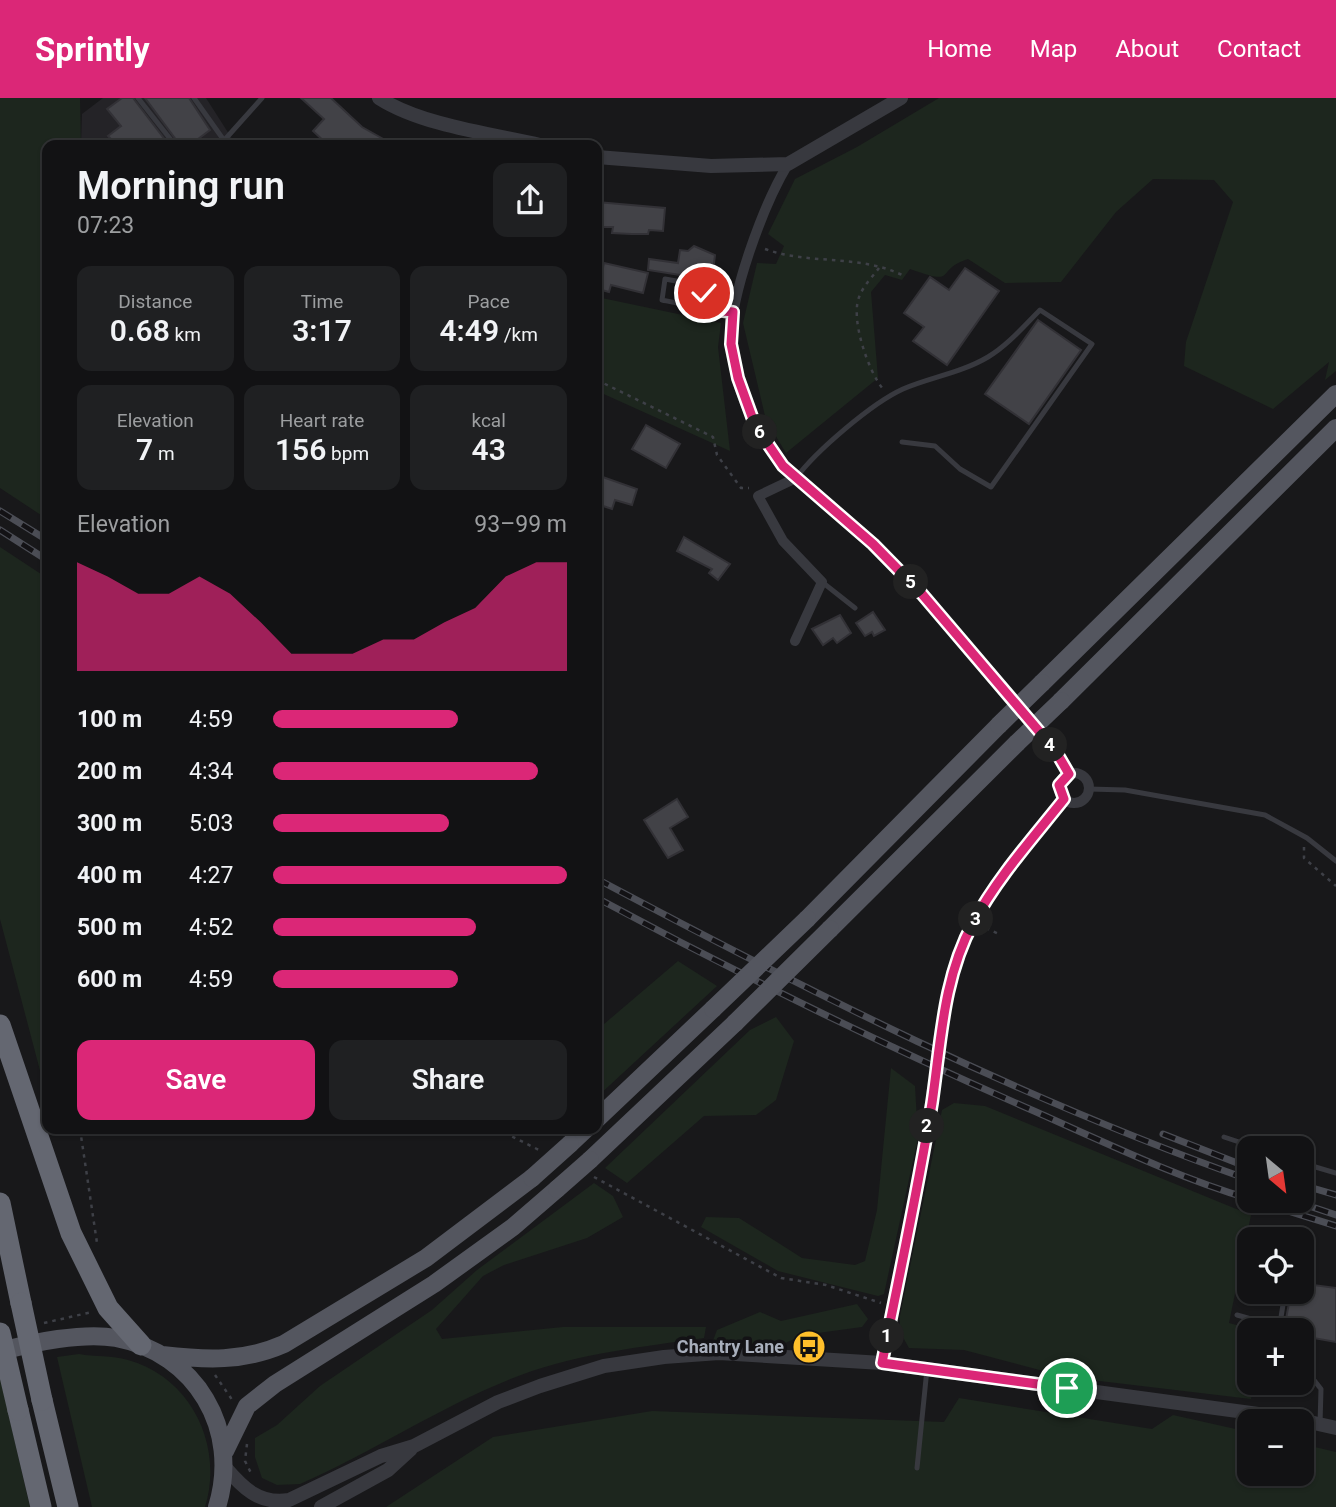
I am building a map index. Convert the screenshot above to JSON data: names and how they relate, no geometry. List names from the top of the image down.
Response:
{
  "places": {
    "bus stop": ["Chantry Lane"]
  },
  "north": "bottom right",
  "page": {
    "header": "Sprintly",
    "nav": [
      "Home",
      "Map",
      "About",
      "Contact"
    ],
    "heading": ["Morning run", "07:23"],
    "stats": [
      ["Distance", "0.68 km"],
      ["Time", "3:17"],
      ["Pace", "4:49 /km"],
      ["Elevation", "7 m"],
      ["Heart rate", "156 bpm"],
      ["kcal", "43"]
    ],
    "pins": [
      "6",
      "5",
      "4",
      "3",
      "2",
      "1"
    ],
    "chart": ["Elevation", "93–99 m"],
    "list": [
      {
        "name": "100 m",
        "note": "4:59"
      },
      {
        "name": "200 m",
        "note": "4:34"
      },
      {
        "name": "300 m",
        "note": "5:03"
      },
      {
        "name": "400 m",
        "note": "4:27"
      },
      {
        "name": "500 m",
        "note": "4:52"
      },
      {
        "name": "600 m",
        "note": "4:59"
      }
    ],
    "buttons": ["Save", "Share"],
    "map_buttons": ["+", "−"]
  }
}
